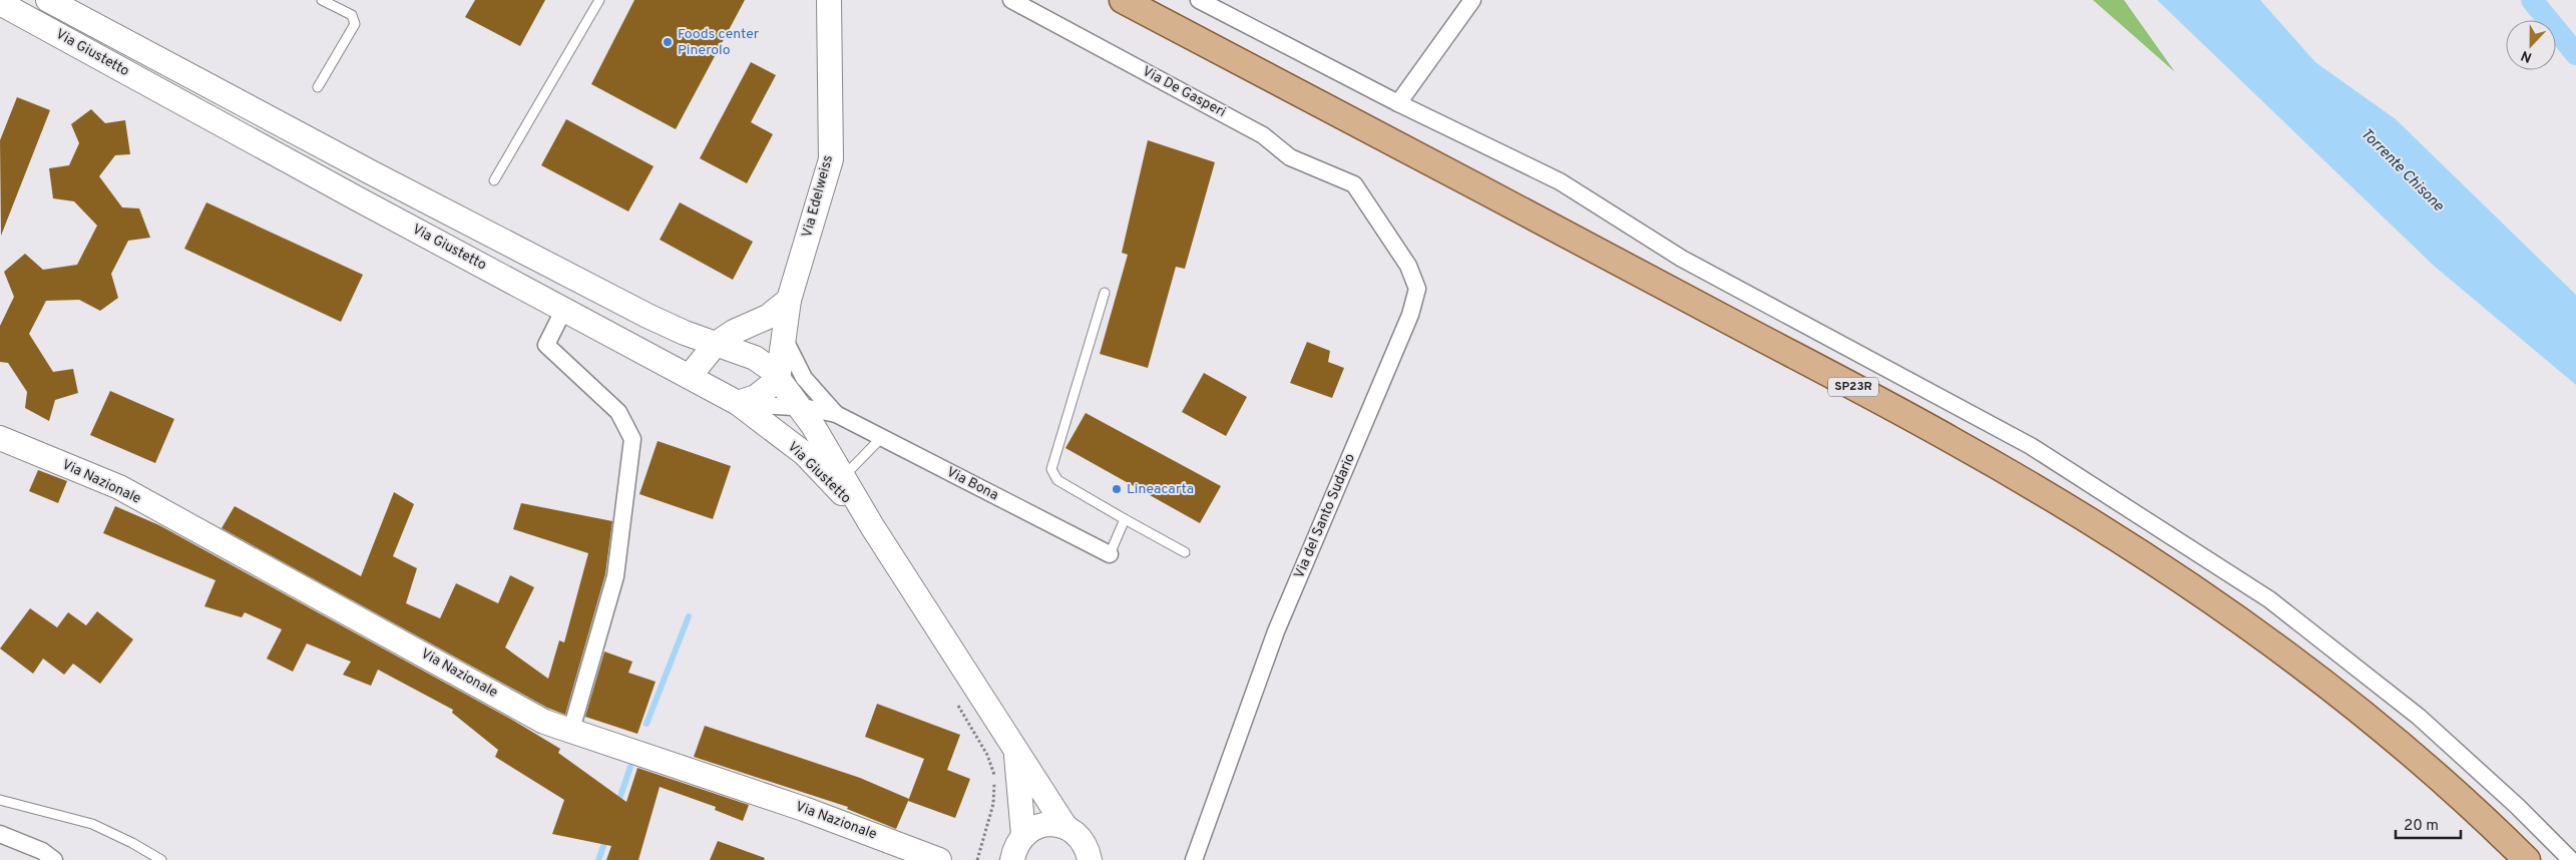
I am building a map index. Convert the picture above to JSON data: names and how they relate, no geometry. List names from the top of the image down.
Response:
{
  "streets": {
    "main road": [
      "Via Giustetto",
      "Via Edelweiss",
      "SP23R",
      "Via Nazionale"
    ],
    "street": ["Via De Gasperi", "Via Bona", "Via del Santo Sudario"]
  },
  "crossings": [
    ["Via Giustetto", "Via Edelweiss"],
    ["Via De Gasperi", "Via del Santo Sudario"]
  ],
  "water": ["Torrente Chisone"],
  "places": ["Foods center Pinerolo", "Lineacarta"],
  "scale_bar": "20 m",
  "north": "bottom"
}
